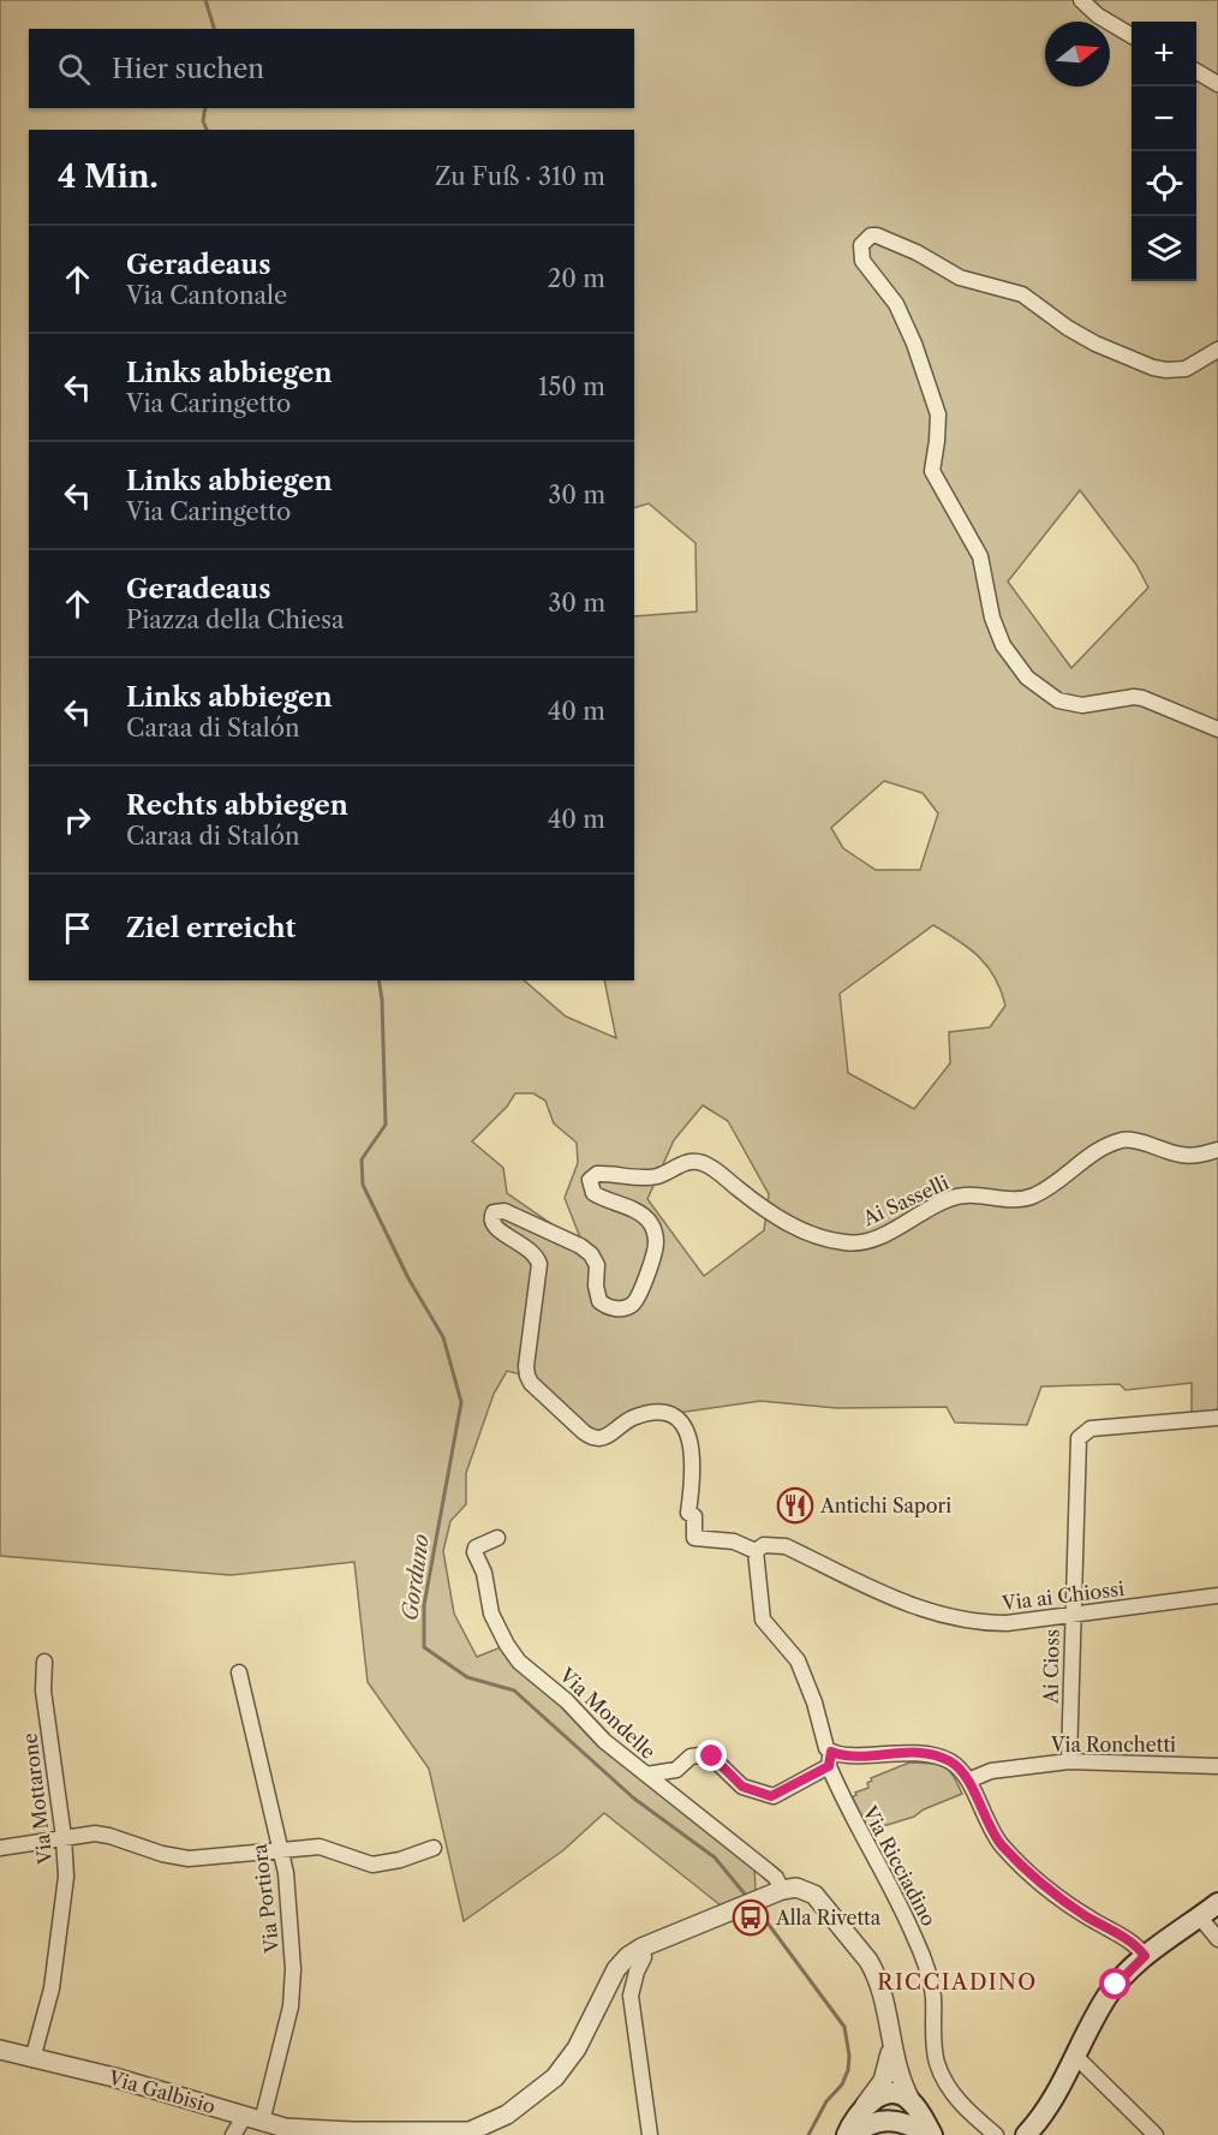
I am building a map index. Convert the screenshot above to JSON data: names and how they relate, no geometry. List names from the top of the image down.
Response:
{
  "streets": {
    "street": [
      "Ai Sasselli",
      "Via ai Chiossi",
      "Ai Cioss",
      "Via Mondelle",
      "Via Ronchetti",
      "Via Mottarone",
      "Via Ricciadino",
      "Via Portiora",
      "Via Galbisio"
    ]
  },
  "crossings": [
    ["Ai Sasselli", "Via ai Chiossi"],
    ["Ai Sasselli", "Via Ricciadino"],
    ["Via ai Chiossi", "Ai Cioss"],
    ["Via ai Chiossi", "Via Ricciadino"],
    ["Ai Cioss", "Via Ronchetti"],
    ["Via Mondelle", "Via Galbisio"],
    ["Via Mottarone", "Via Galbisio"],
    ["Via Portiora", "Via Galbisio"]
  ],
  "districts": ["RICCIADINO"],
  "water": ["Gorduno"],
  "places": {
    "restaurant": ["Antichi Sapori"],
    "bus stop": ["Alla Rivetta"]
  },
  "north": "right",
  "page": {
    "map_buttons": ["+", "−"],
    "search": "Hier suchen",
    "heading": ["4 Min.", "Zu Fuß · 310 m"],
    "list": [
      ["Geradeaus", "Via Cantonale", "20 m"],
      ["Links abbiegen", "Via Caringetto", "150 m"],
      ["Links abbiegen", "Via Caringetto", "30 m"],
      ["Geradeaus", "Piazza della Chiesa", "30 m"],
      ["Links abbiegen", "Caraa di Stalón", "40 m"],
      ["Rechts abbiegen", "Caraa di Stalón", "40 m"],
      "Ziel erreicht"
    ]
  }
}
